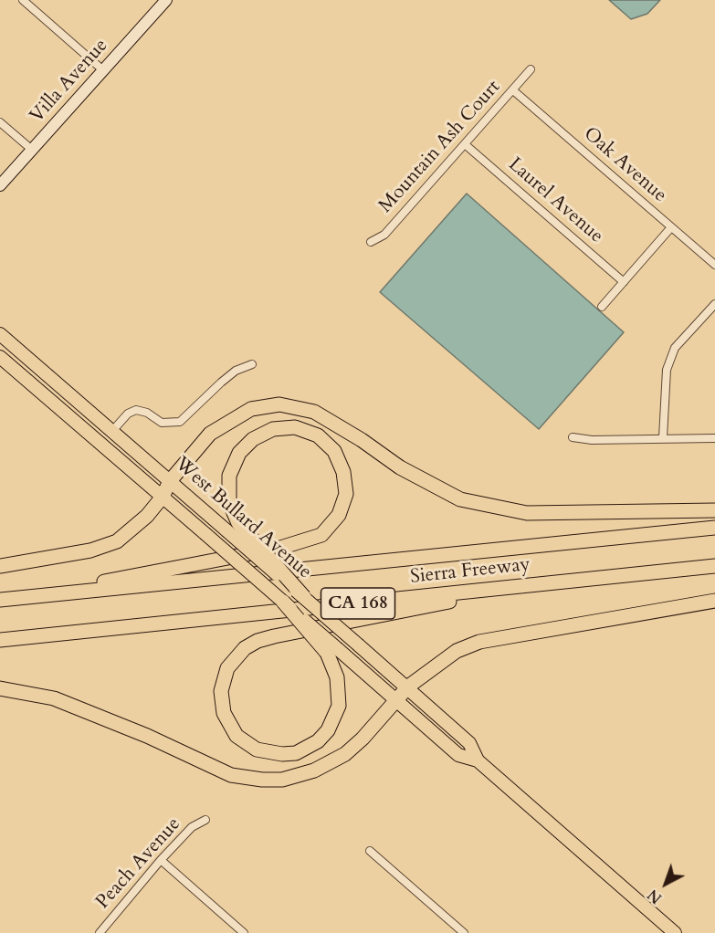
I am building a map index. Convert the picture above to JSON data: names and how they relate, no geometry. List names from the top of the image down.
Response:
{
  "streets": {
    "highway": ["Sierra Freeway", "CA 168"],
    "main road": ["Villa Avenue", "West Bullard Avenue"],
    "street": [
      "Mountain Ash Court",
      "Oak Avenue",
      "Laurel Avenue",
      "Peach Avenue"
    ]
  },
  "crossings": [
    ["Mountain Ash Court", "Oak Avenue"],
    ["Mountain Ash Court", "Laurel Avenue"]
  ],
  "north": "bottom left"
}
